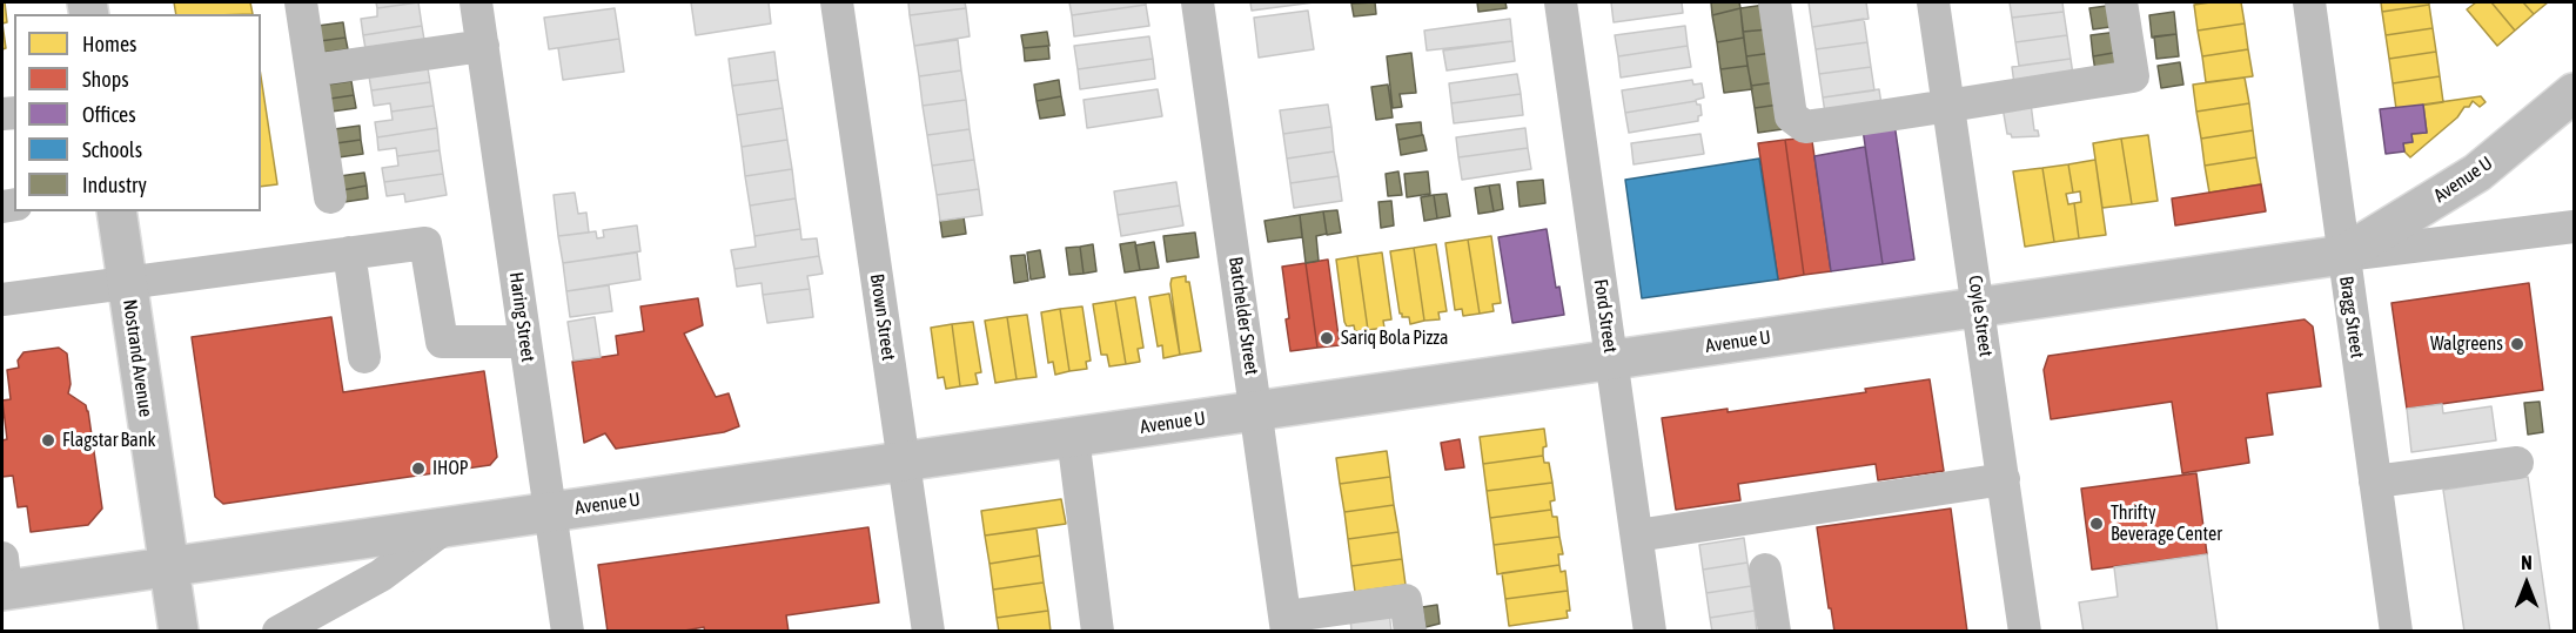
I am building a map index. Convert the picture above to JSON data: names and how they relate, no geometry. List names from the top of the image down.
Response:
{
  "streets": {
    "main road": ["Avenue U", "Nostrand Avenue"],
    "street": [
      "Batchelder Street",
      "Ford Street",
      "Coyle Street",
      "Haring Street",
      "Brown Street",
      "Bragg Street"
    ]
  },
  "crossings": [
    ["Avenue U", "Batchelder Street"],
    ["Avenue U", "Ford Street"],
    ["Avenue U", "Coyle Street"],
    ["Avenue U", "Haring Street"],
    ["Avenue U", "Brown Street"],
    ["Avenue U", "Bragg Street"],
    ["Avenue U", "Nostrand Avenue"]
  ],
  "places": [
    "Sariq Bola Pizza",
    "Walgreens",
    "Flagstar Bank",
    "IHOP",
    "Thrifty Beverage Center"
  ],
  "legend": [
    "Homes",
    "Shops",
    "Offices",
    "Schools",
    "Industry"
  ],
  "north": "top"
}
